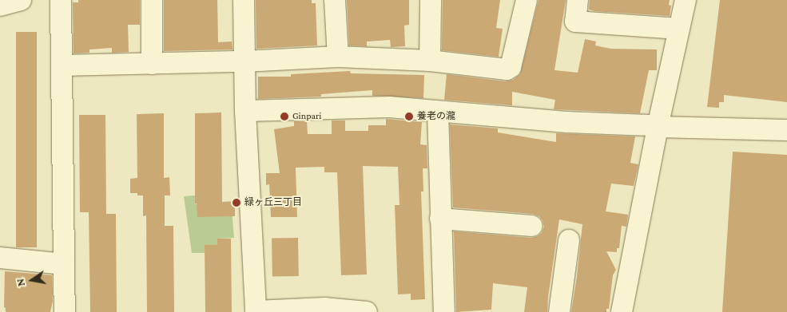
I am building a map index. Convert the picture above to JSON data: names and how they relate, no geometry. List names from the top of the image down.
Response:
{
  "places": ["Ginpari", "養老の瀧", "緑ヶ丘三丁目"],
  "north": "left"
}
